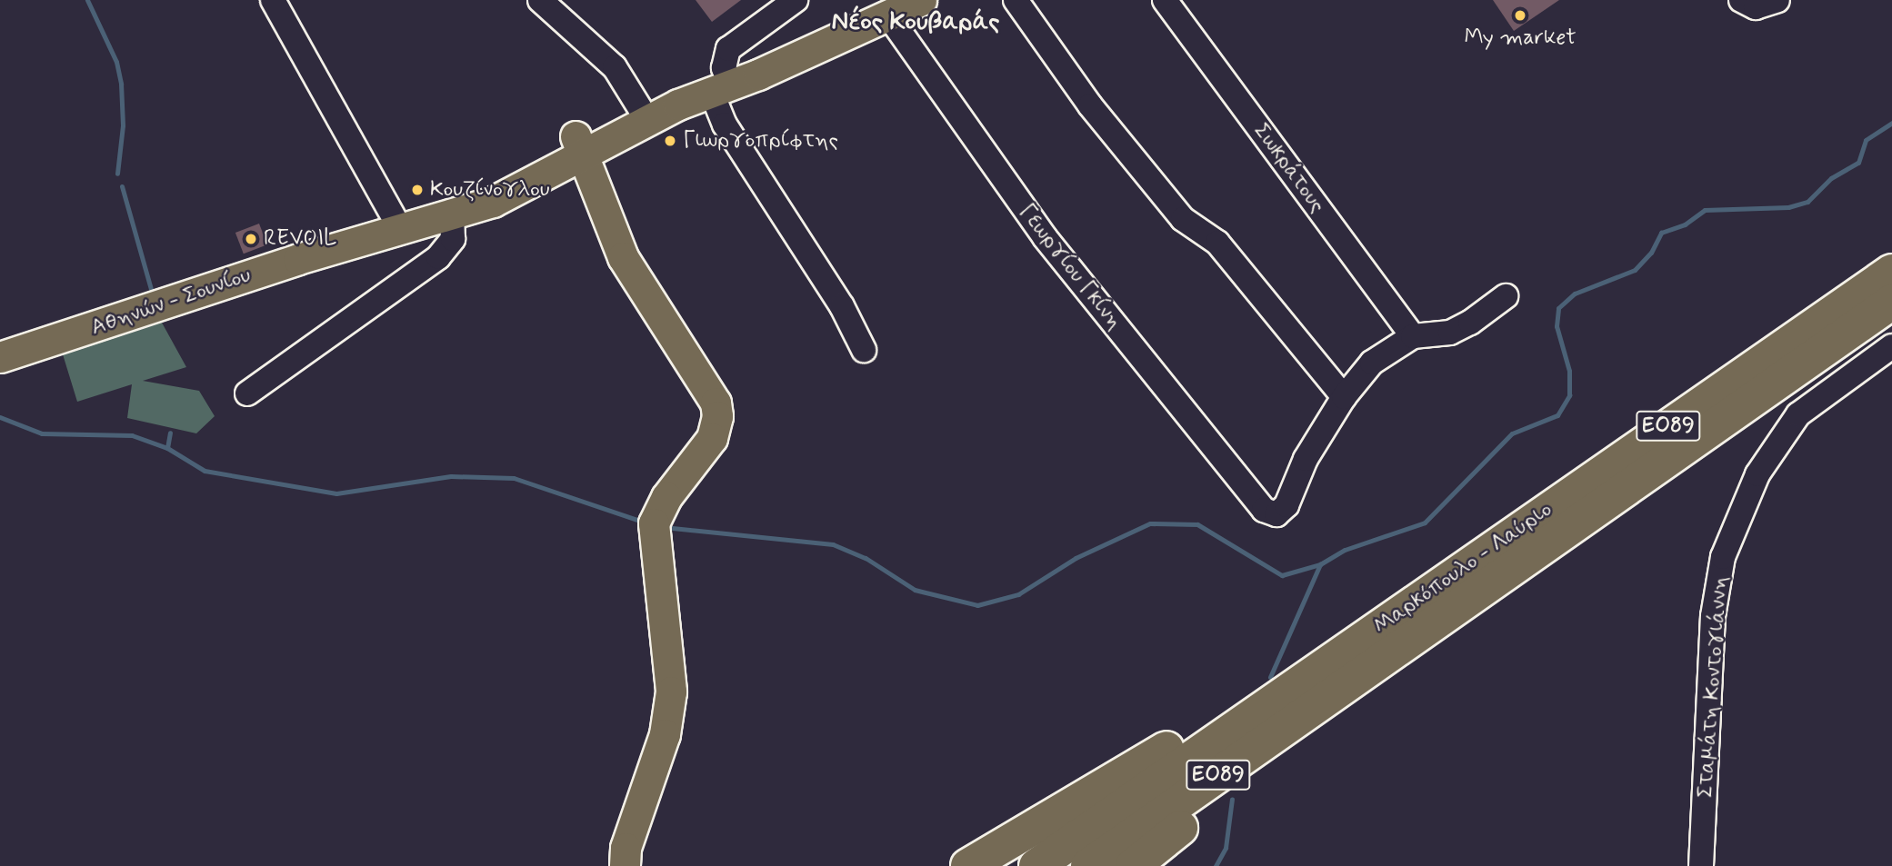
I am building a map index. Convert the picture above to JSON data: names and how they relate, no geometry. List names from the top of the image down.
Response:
{
  "streets": {
    "highway": ["ΕΟ89", "Μαρκόπουλο - Λαύριο"],
    "main road": ["Αθηνών - Σουνίου"],
    "street": ["Σωκράτους", "Γεωργίου Γκίνη", "Σταμάτη Κοντογιάννη"]
  },
  "crossings": [
    ["Γεωργίου Γκίνη", "Αθηνών - Σουνίου"]
  ],
  "districts": ["Νέος Κουβαράς"],
  "places": [
    "My market",
    "Γιωργοπρίφτης",
    "Κουζίνογλου",
    "REVOIL"
  ]
}
